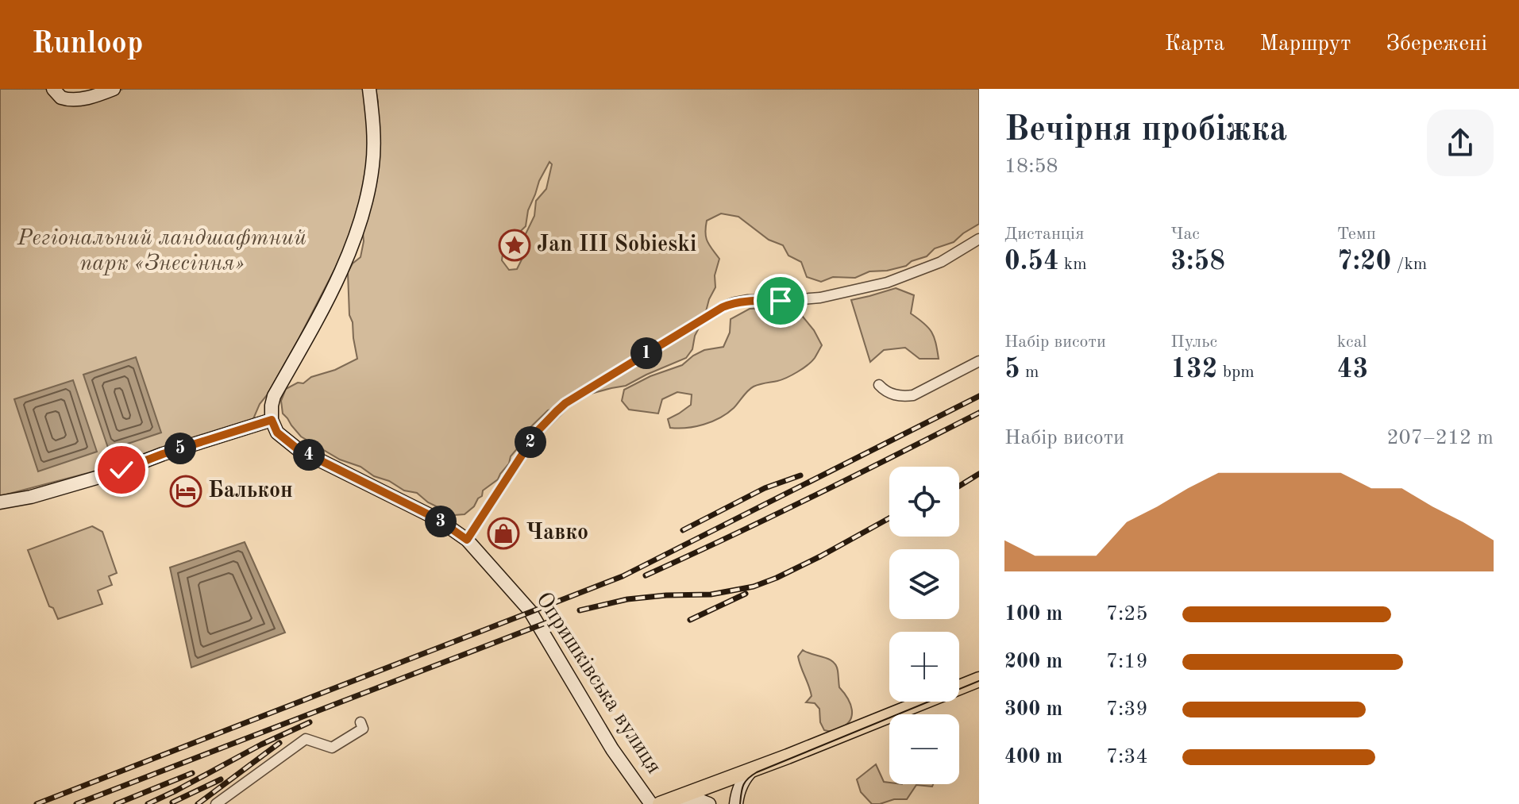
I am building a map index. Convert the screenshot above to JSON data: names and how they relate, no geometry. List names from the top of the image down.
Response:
{
  "streets": {
    "main road": ["Опришківська вулиця"]
  },
  "parks": ["Регіональний ландшафтний парк «Знесіння»"],
  "places": {
    "place": ["Jan III Sobieski"],
    "hotel": ["Балькон"],
    "shop": ["Чавко"]
  },
  "page": {
    "header": "Runloop",
    "nav": ["Карта", "Маршрут", "Збережені"],
    "heading": ["Вечірня пробіжка", "18:58"],
    "stats": [
      ["Дистанція", "0.54 km"],
      ["Час", "3:58"],
      ["Темп", "7:20 /km"],
      ["Набір висоти", "5 m"],
      ["Пульс", "132 bpm"],
      ["kcal", "43"]
    ],
    "pins": [
      "1",
      "2",
      "5",
      "4",
      "3"
    ],
    "chart": ["Набір висоти", "207–212 m"],
    "map_buttons": ["+", "−"],
    "list": [
      {
        "name": "100 m",
        "note": "7:25"
      },
      {
        "name": "200 m",
        "note": "7:19"
      },
      {
        "name": "300 m",
        "note": "7:39"
      },
      {
        "name": "400 m",
        "note": "7:34"
      }
    ]
  }
}
